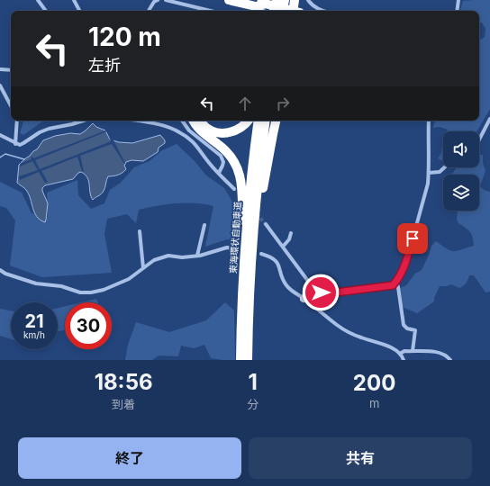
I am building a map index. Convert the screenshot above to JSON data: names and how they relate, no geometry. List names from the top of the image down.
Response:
{
  "streets": {
    "highway": ["東海環状自動車道"]
  },
  "page": {
    "turn": ["120 m", "左折"],
    "speed": "21 km/h",
    "limit": "30",
    "eta": [
      "18:56",
      "到着",
      "1",
      "分",
      "200",
      "m"
    ],
    "buttons": ["終了", "共有"]
  }
}
